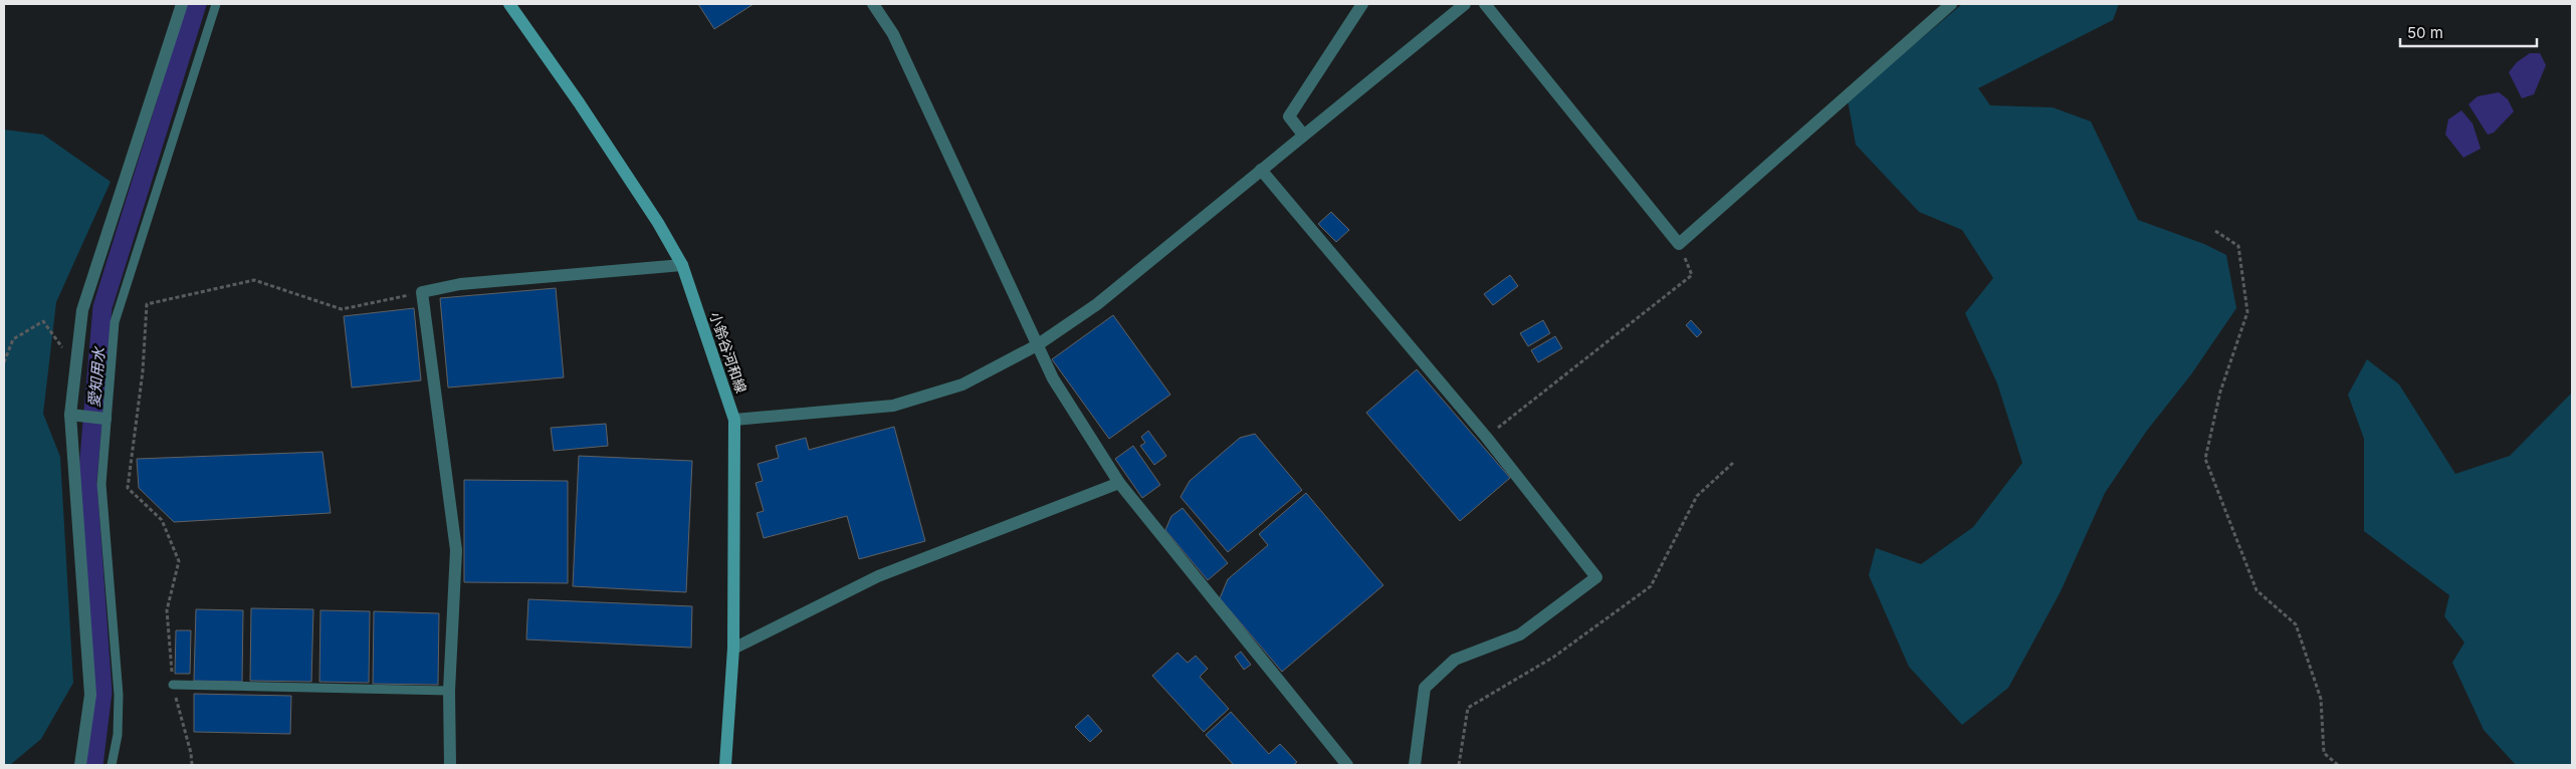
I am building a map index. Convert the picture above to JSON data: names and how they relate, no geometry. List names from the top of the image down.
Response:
{
  "streets": {
    "main road": ["小鈴谷河和線"]
  },
  "water": ["愛知用水"],
  "scale_bar": "50 m"
}
